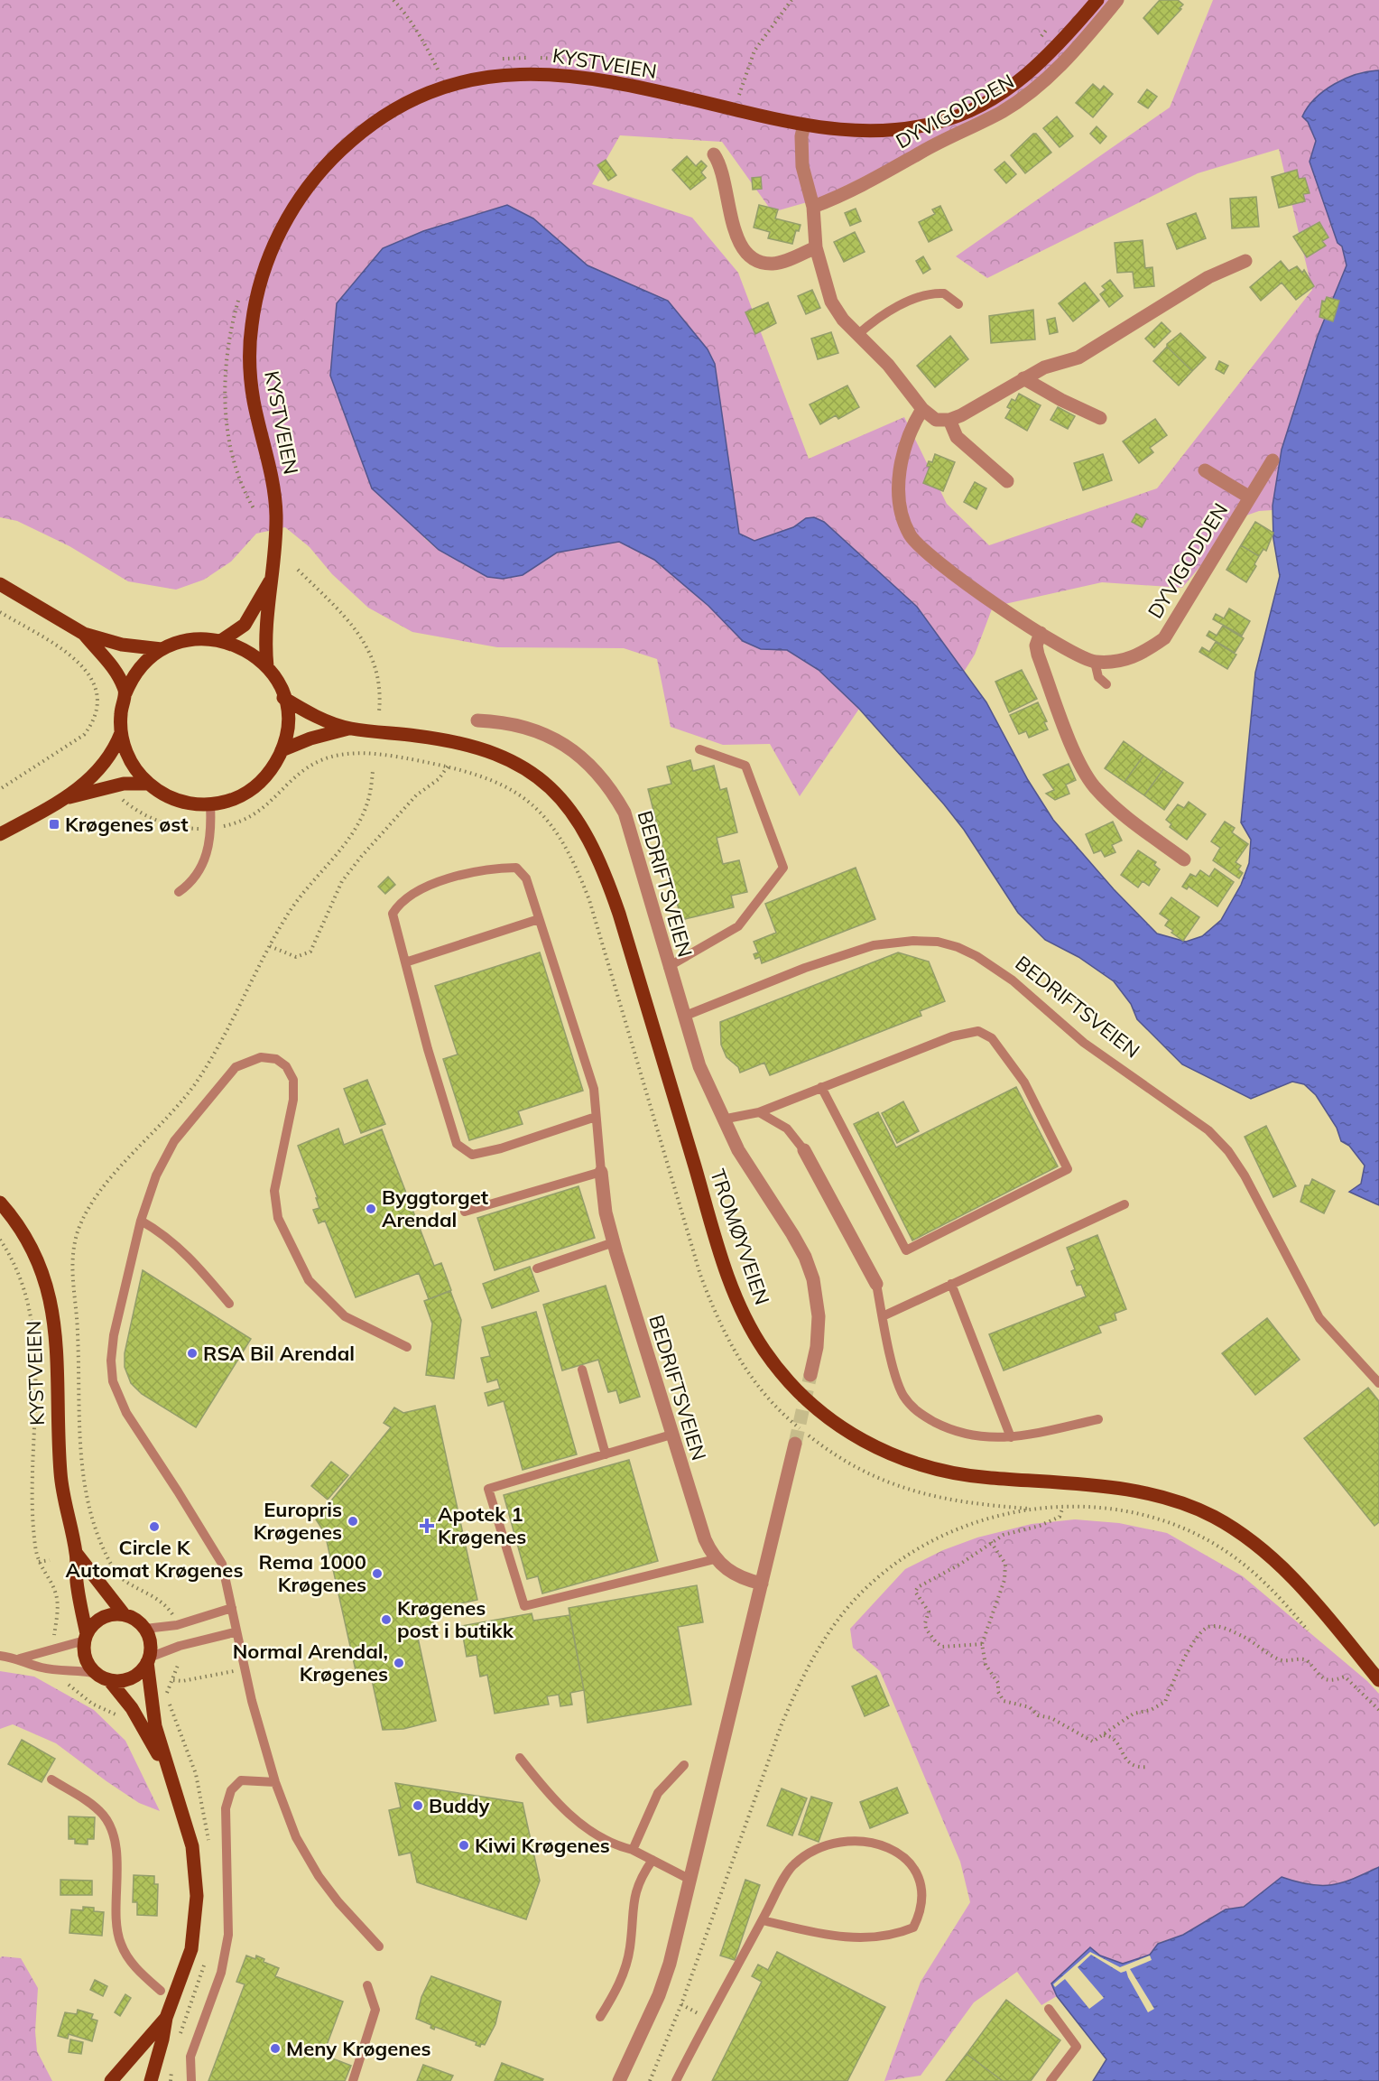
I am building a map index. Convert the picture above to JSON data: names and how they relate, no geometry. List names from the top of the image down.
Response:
{
  "streets": {
    "main road": ["KYSTVEIEN", "TROMØYVEIEN"],
    "street": ["DYVIGODDEN", "BEDRIFTSVEIEN"]
  },
  "crossings": [
    ["KYSTVEIEN", "TROMØYVEIEN"]
  ],
  "places": {
    "transit": ["Krøgenes øst"],
    "other": [
      "Byggtorget Arendal",
      "RSA Bil Arendal",
      "Europris Krøgenes",
      "Circle K Automat Krøgenes",
      "Rema 1000 Krøgenes",
      "Krøgenes post i butikk",
      "Normal Arendal, Krøgenes",
      "Buddy",
      "Kiwi Krøgenes",
      "Meny Krøgenes"
    ],
    "health": ["Apotek 1 Krøgenes"]
  }
}
